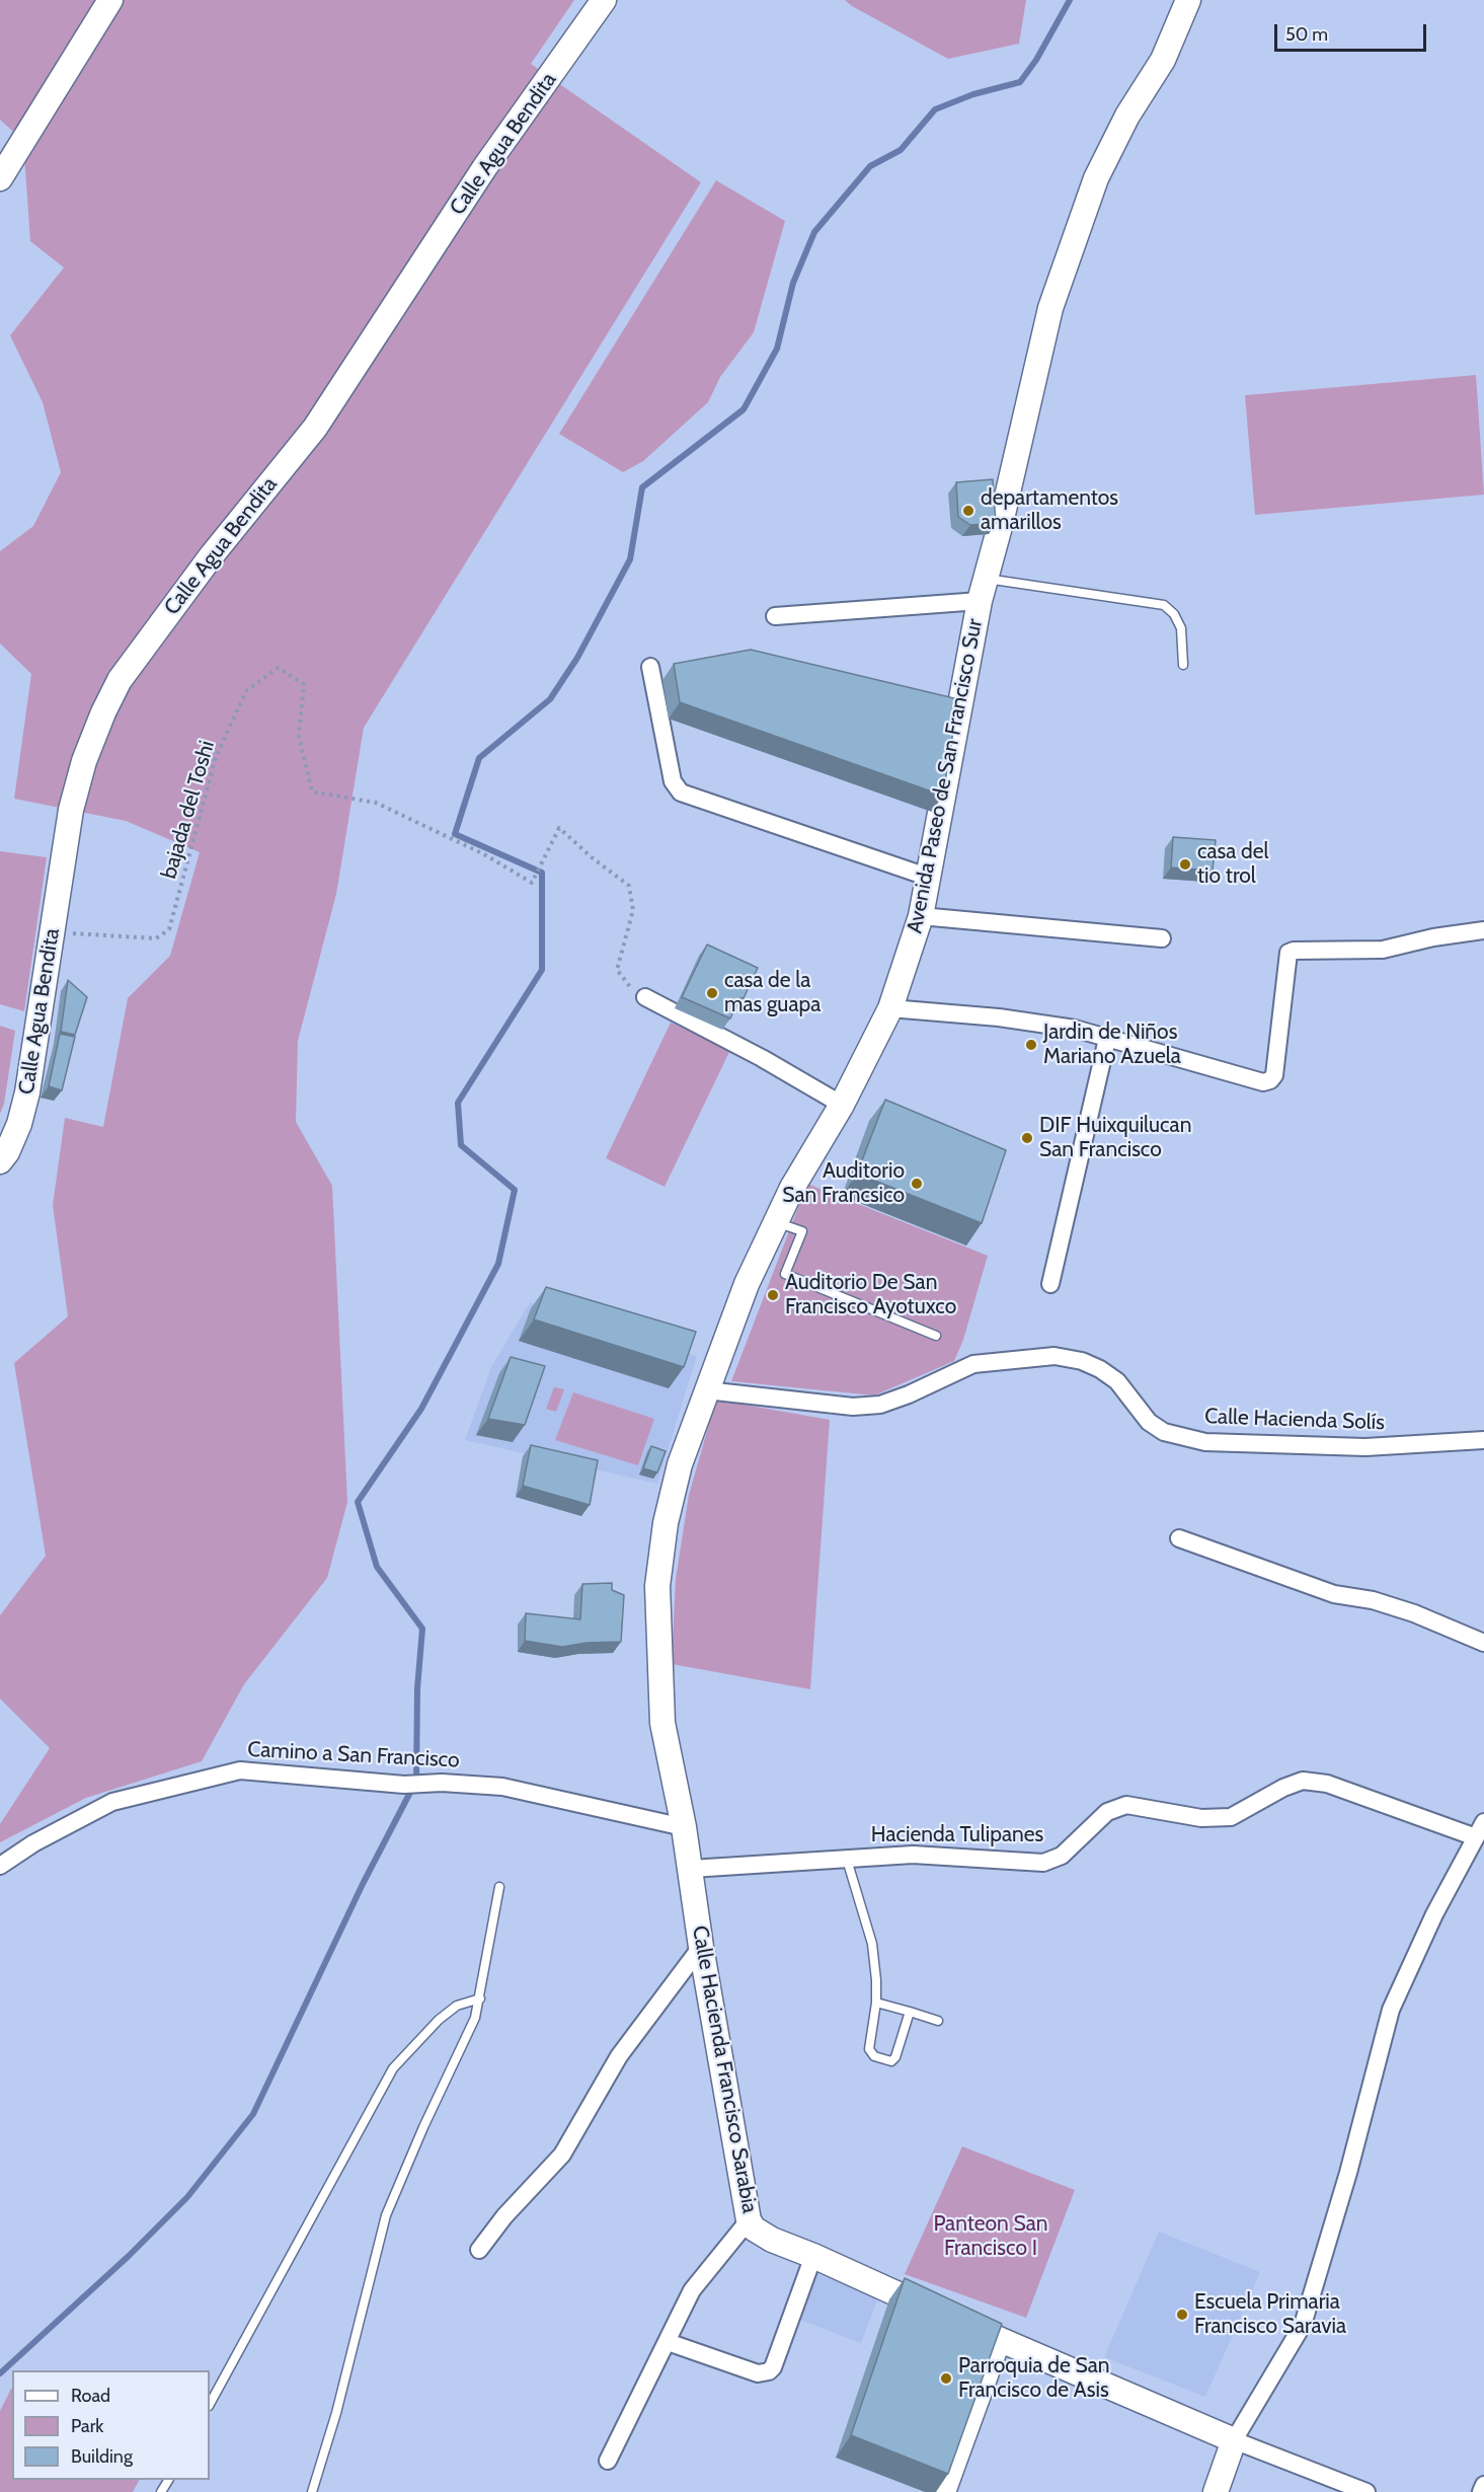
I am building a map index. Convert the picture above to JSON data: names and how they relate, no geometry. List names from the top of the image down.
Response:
{
  "streets": {
    "main road": ["Calle Agua Bendita", "Avenida Paseo de San Francisco Sur", "Calle Hacienda Francisco Sarabia"],
    "street": ["Calle Hacienda Solís", "Camino a San Francisco", "Hacienda Tulipanes"],
    "path": ["bajada del Toshi"]
  },
  "crossings": [
    ["Avenida Paseo de San Francisco Sur", "Calle Hacienda Solís"],
    ["Avenida Paseo de San Francisco Sur", "Camino a San Francisco"],
    ["Avenida Paseo de San Francisco Sur", "Calle Hacienda Francisco Sarabia"],
    ["Camino a San Francisco", "Calle Hacienda Francisco Sarabia"],
    ["Hacienda Tulipanes", "Calle Hacienda Francisco Sarabia"]
  ],
  "parks": ["Panteon San Francisco I"],
  "places": [
    "departamentos amarillos",
    "casa del tio trol",
    "casa de la mas guapa",
    "Jardin de Niños Mariano Azuela",
    "DIF Huixquilucan San Francisco",
    "Auditorio San Francsico",
    "Auditorio De San Francisco Ayotuxco",
    "Escuela Primaria Francisco Saravia",
    "Parroquia de San Francisco de Asis"
  ],
  "legend": ["Road", "Park", "Building"],
  "scale_bar": "50 m"
}
